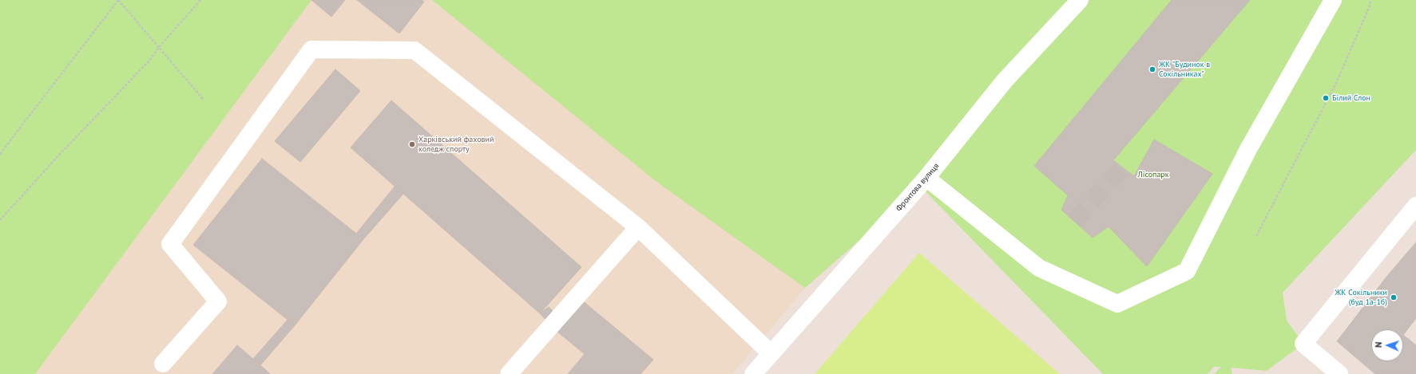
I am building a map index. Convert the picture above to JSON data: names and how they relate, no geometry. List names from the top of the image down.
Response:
{
  "streets": {
    "street": ["Фронтова вулиця"]
  },
  "parks": ["Лісопарк"],
  "places": [
    "ЖК \"Будинок в Сокільниках\"",
    "Білий Слон",
    "Харківський фаховий коледж спорту",
    "ЖК Сокільники (буд 1а-1б)"
  ],
  "north": "left"
}
